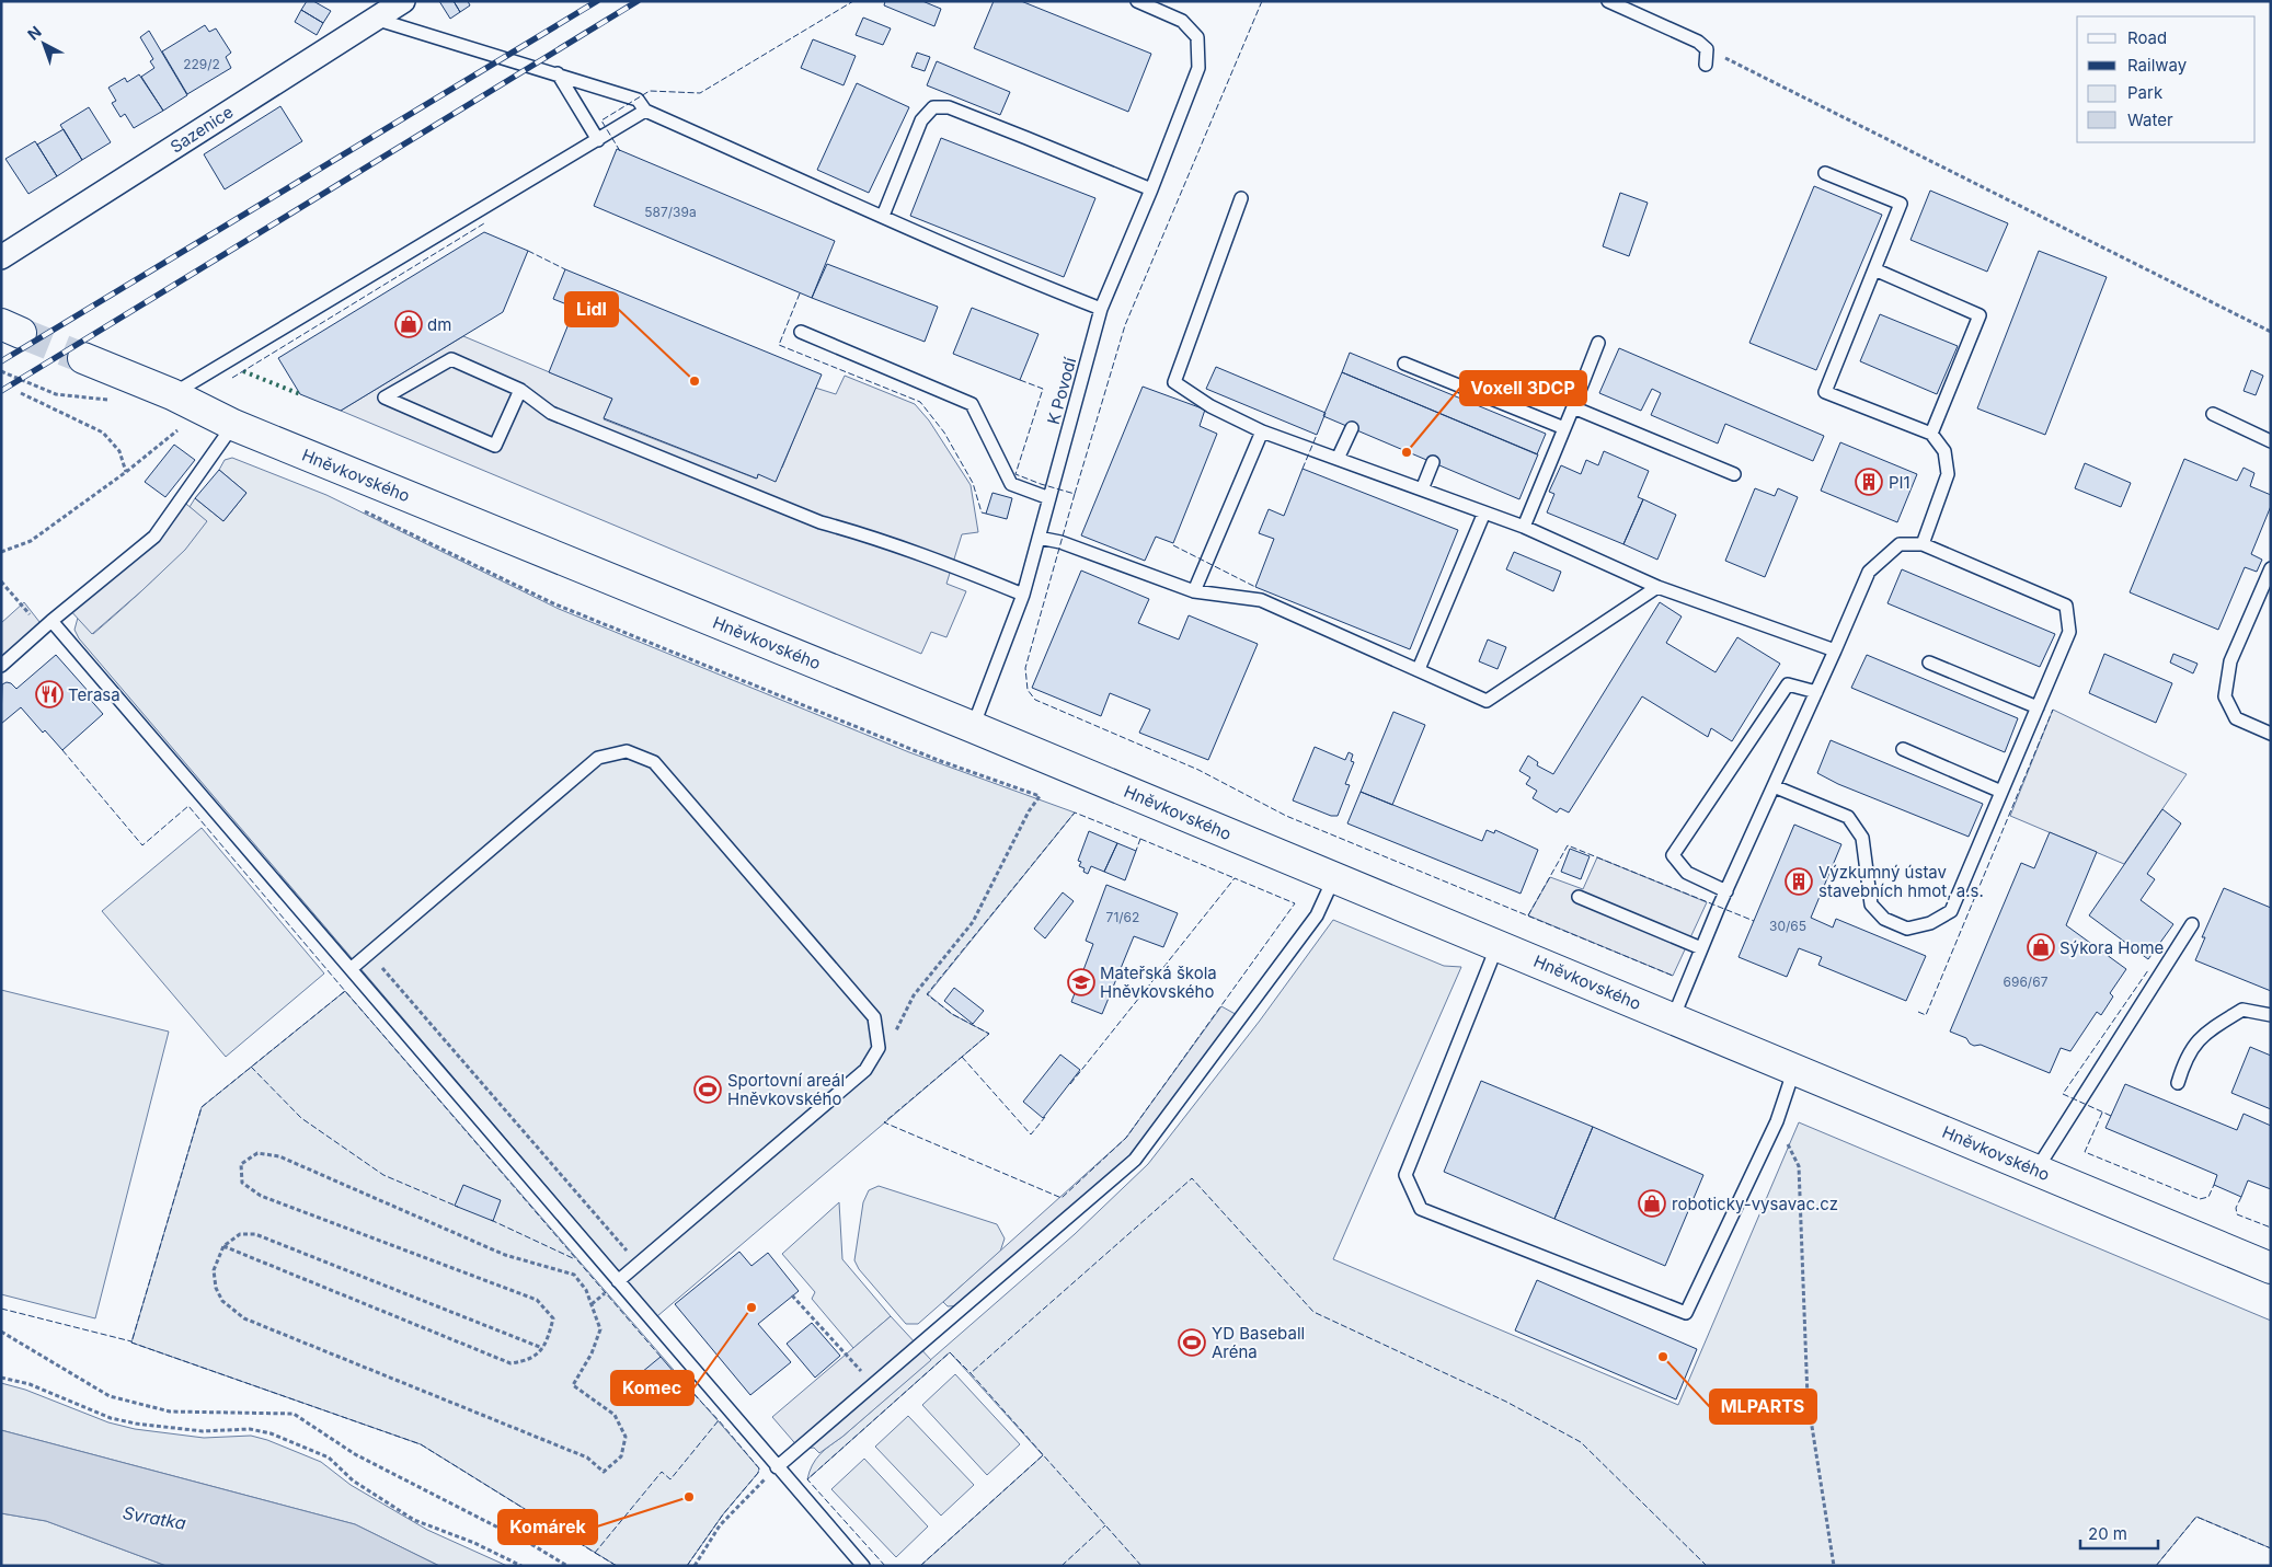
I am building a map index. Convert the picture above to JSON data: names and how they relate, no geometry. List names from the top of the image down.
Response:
{
  "streets": {
    "main road": ["Hněvkovského"],
    "street": ["Sazenice"],
    "lane": ["K Povodí"]
  },
  "crossings": [
    ["K Povodí", "Hněvkovského"]
  ],
  "water": ["Svratka"],
  "places": {
    "shop": ["dm", "Sýkora Home", "roboticky-vysavac.cz"],
    "other": [
      "Lidl",
      "Voxell 3DCP",
      "Komec",
      "MLPARTS",
      "Komárek"
    ],
    "building": ["PI1", "Výzkumný ústav stavebních hmot, a.s."],
    "restaurant": ["Terasa"],
    "school or university": ["Mateřská škola Hněvkovského"],
    "sports": ["Sportovní areál Hněvkovského", "YD Baseball Aréna"]
  },
  "house_numbers": [
    "229/2",
    "587/39a",
    "71/62",
    "30/65",
    "696/67"
  ],
  "legend": [
    "Road",
    "Railway",
    "Park",
    "Water"
  ],
  "scale_bar": "20 m",
  "north": "top left"
}
